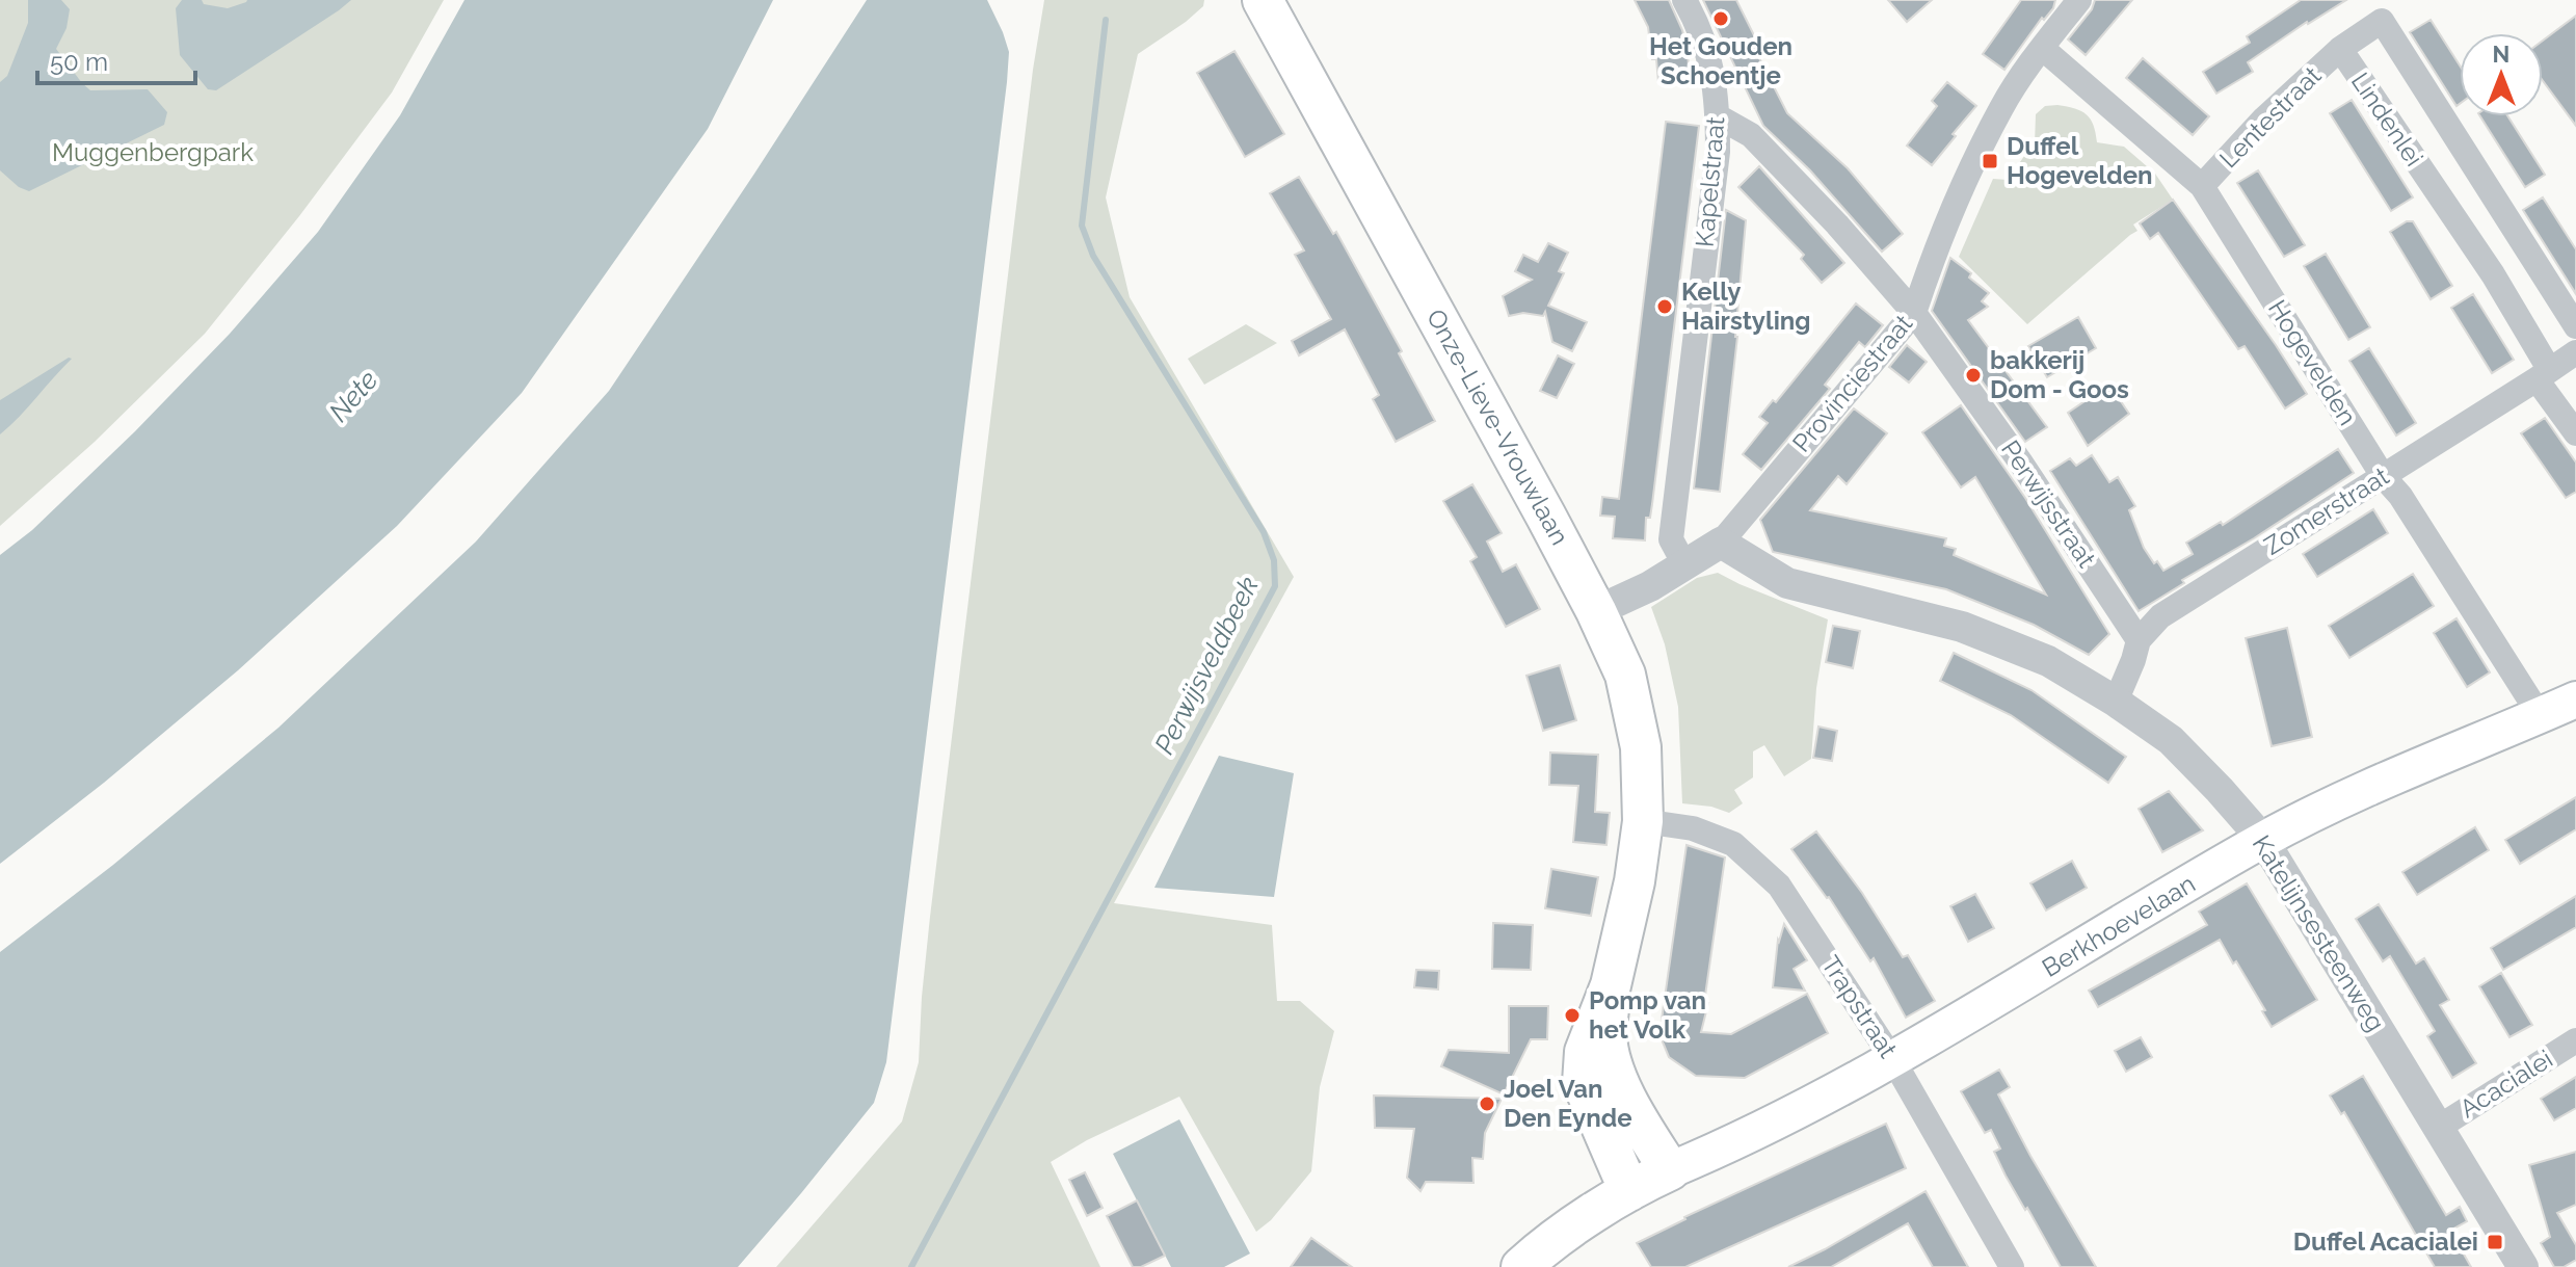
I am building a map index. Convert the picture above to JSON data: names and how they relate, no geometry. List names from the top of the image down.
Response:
{
  "streets": {
    "main road": ["Onze-Lieve-Vrouwlaan", "Berkhoevelaan"],
    "street": [
      "Lentestraat",
      "Lindenlei",
      "Kapelstraat",
      "Hogevelden",
      "Provinciestraat",
      "Perwijsstraat",
      "Zomerstraat",
      "Katelijnsesteenweg",
      "Trapstraat",
      "Acacialei"
    ]
  },
  "crossings": [
    ["Lentestraat", "Lindenlei"],
    ["Lentestraat", "Hogevelden"],
    ["Lindenlei", "Zomerstraat"],
    ["Kapelstraat", "Provinciestraat"],
    ["Kapelstraat", "Perwijsstraat"],
    ["Hogevelden", "Provinciestraat"],
    ["Hogevelden", "Zomerstraat"],
    ["Hogevelden", "Berkhoevelaan"],
    ["Provinciestraat", "Onze-Lieve-Vrouwlaan"],
    ["Provinciestraat", "Perwijsstraat"],
    ["Provinciestraat", "Katelijnsesteenweg"],
    ["Onze-Lieve-Vrouwlaan", "Trapstraat"],
    ["Perwijsstraat", "Zomerstraat"],
    ["Zomerstraat", "Katelijnsesteenweg"],
    ["Berkhoevelaan", "Katelijnsesteenweg"],
    ["Berkhoevelaan", "Trapstraat"],
    ["Katelijnsesteenweg", "Acacialei"]
  ],
  "water": ["Nete", "Perwijsveldbeek"],
  "parks": ["Muggenbergpark"],
  "places": {
    "other": [
      "Het Gouden Schoentje",
      "Kelly Hairstyling",
      "bakkerij Dom - Goos",
      "Pomp van het Volk",
      "Joel Van Den Eynde"
    ],
    "transit": ["Duffel Hogevelden", "Duffel Acacialei"]
  },
  "scale_bar": "50 m",
  "north": "top"
}
